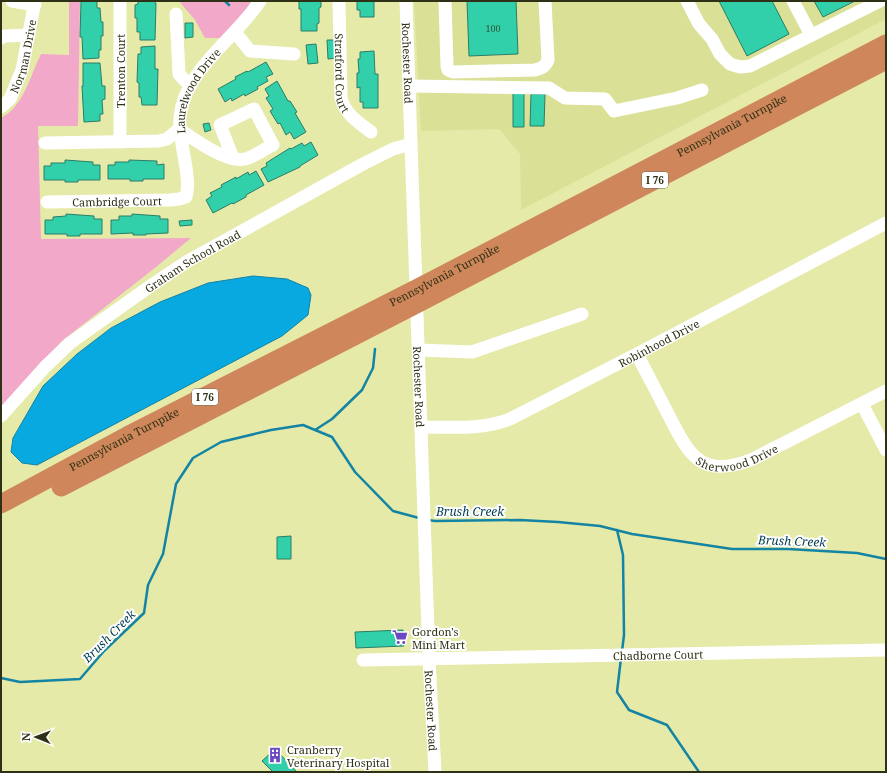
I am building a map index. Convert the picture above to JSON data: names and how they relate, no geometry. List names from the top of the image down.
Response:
{
  "streets": {
    "highway": ["Pennsylvania Turnpike", "I 76"],
    "street": [
      "Norman Drive",
      "Rochester Road",
      "Trenton Court",
      "Stratford Court",
      "Laurelwood Drive",
      "Cambridge Court",
      "Graham School Road",
      "Robinhood Drive",
      "Sherwood Drive",
      "Chadborne Court"
    ]
  },
  "crossings": [
    ["Rochester Road", "Graham School Road"],
    ["Rochester Road", "Robinhood Drive"],
    ["Rochester Road", "Chadborne Court"],
    ["Laurelwood Drive", "Cambridge Court"],
    ["Robinhood Drive", "Sherwood Drive"]
  ],
  "water": ["Brush Creek"],
  "places": {
    "supermarket": ["Gordon's Mini Mart"],
    "building": ["Cranberry Veterinary Hospital"]
  },
  "house_numbers": ["100"],
  "north": "left"
}
